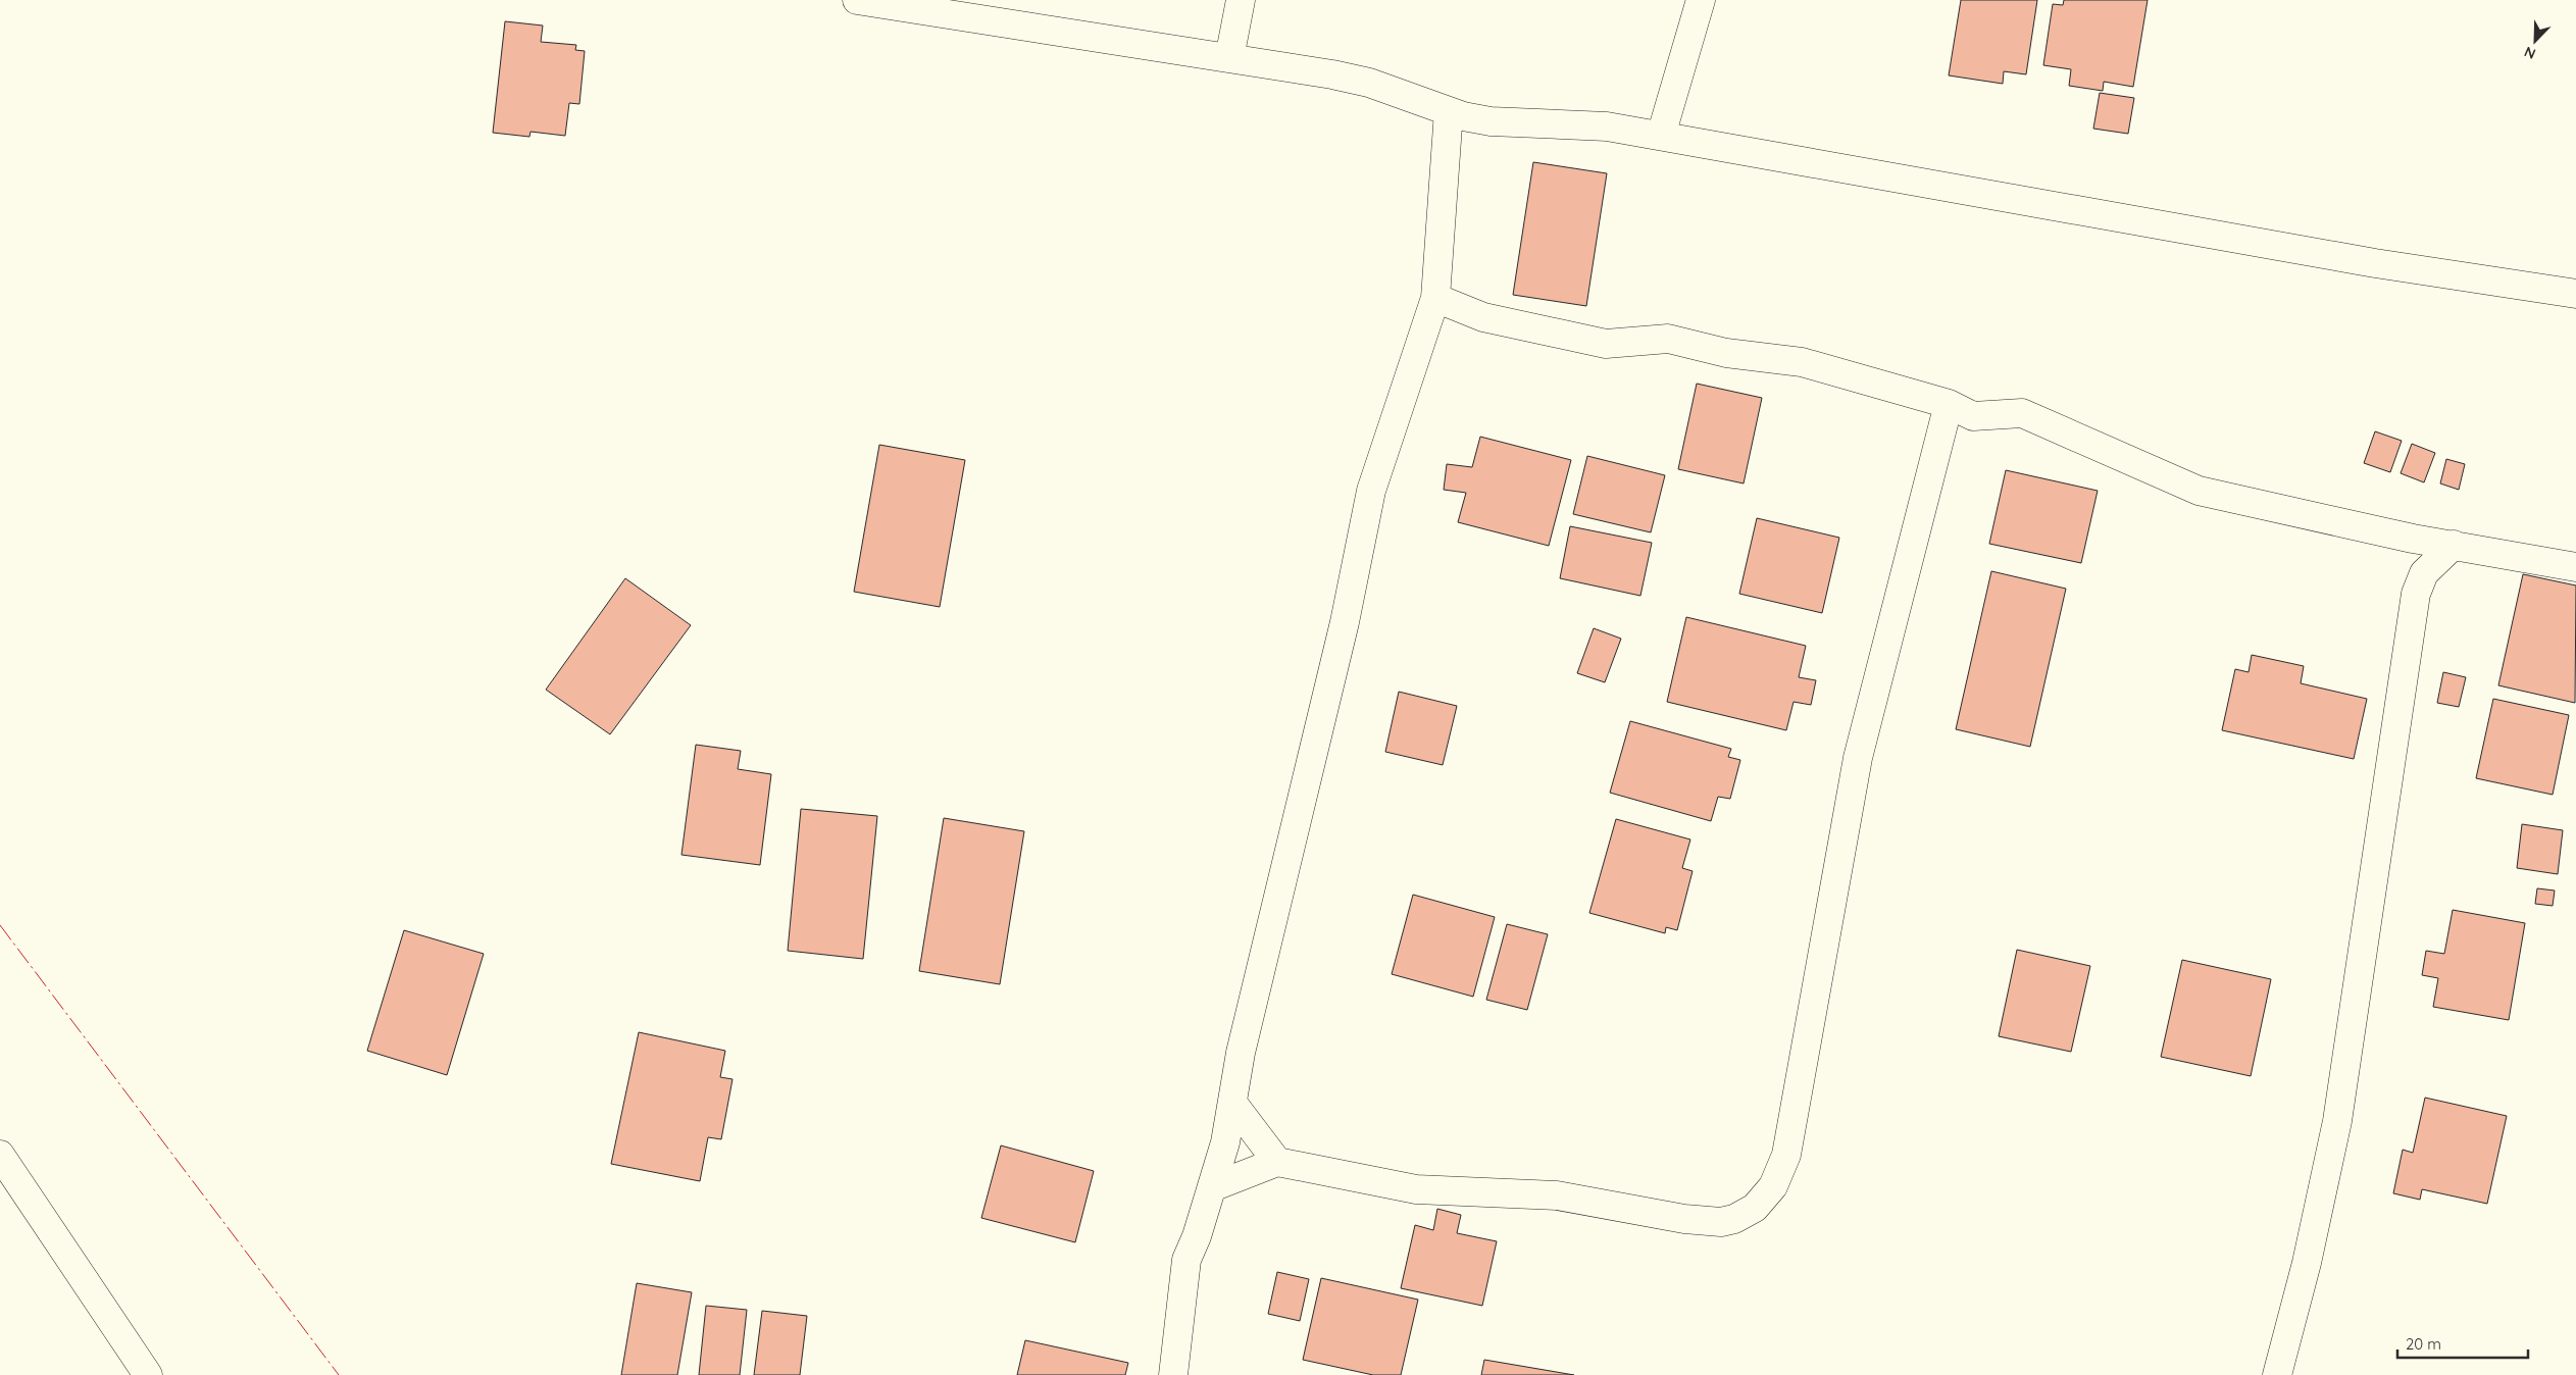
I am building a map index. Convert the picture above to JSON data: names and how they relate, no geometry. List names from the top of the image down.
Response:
{
  "scale_bar": "20 m",
  "north": "bottom left"
}
